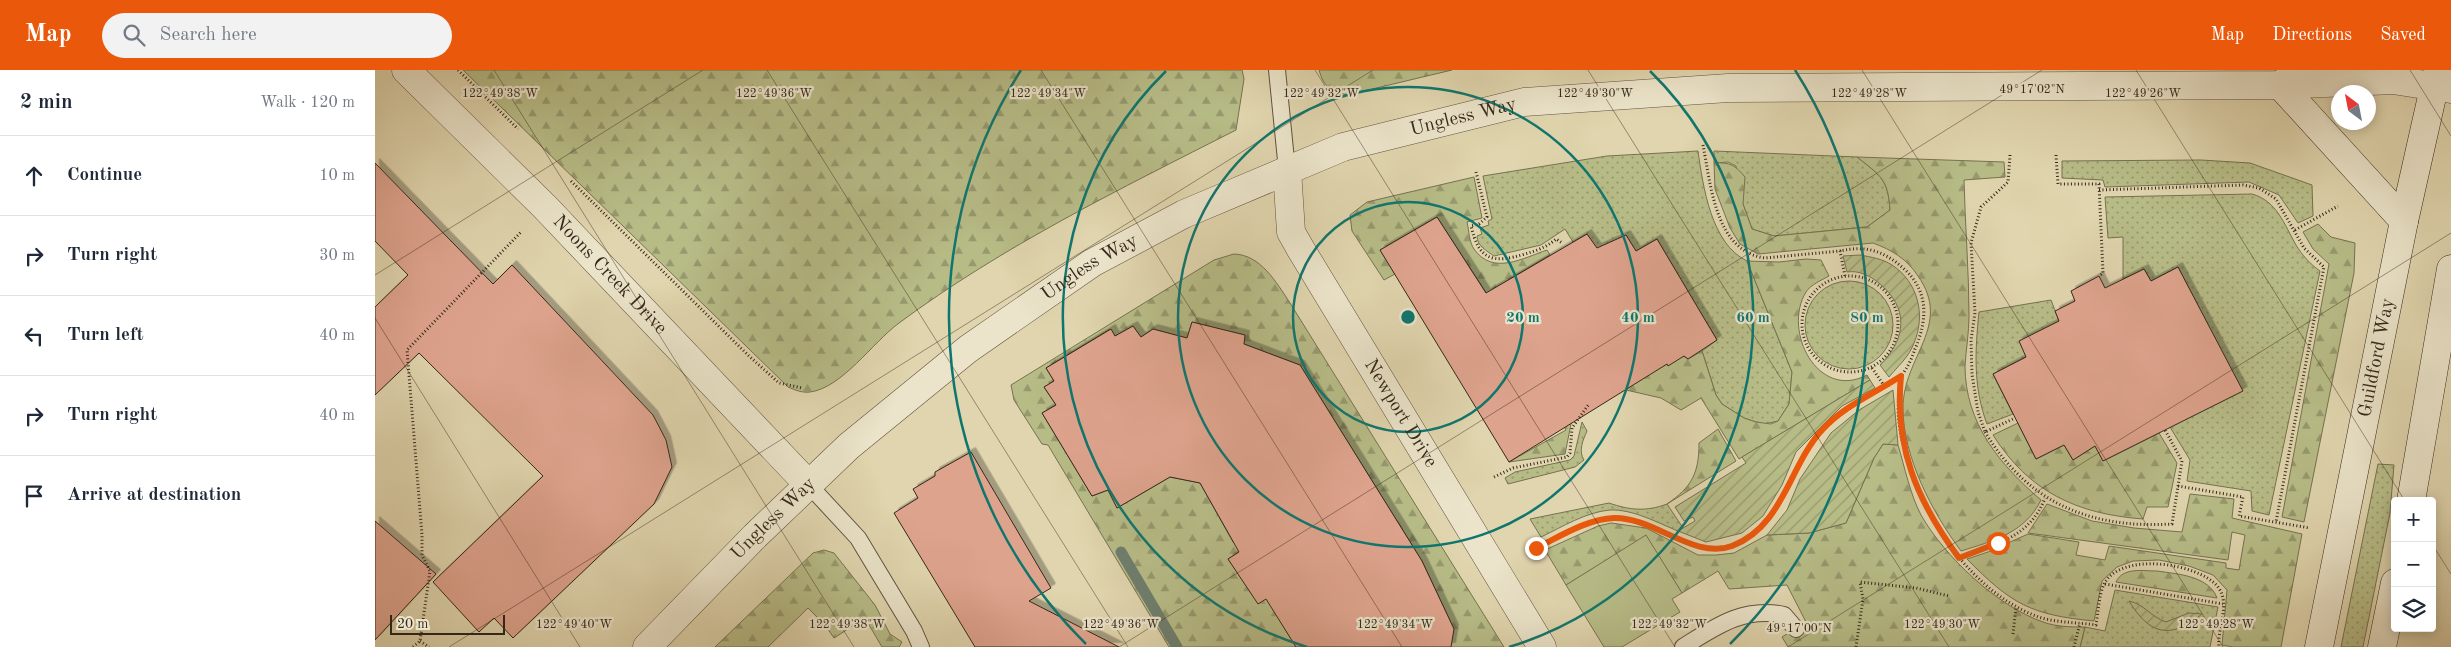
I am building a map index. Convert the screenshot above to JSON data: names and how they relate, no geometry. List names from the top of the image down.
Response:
{
  "streets": {
    "street": [
      "Ungless Way",
      "Noons Creek Drive",
      "Guildford Way",
      "Newport Drive"
    ]
  },
  "crossings": [
    ["Ungless Way", "Noons Creek Drive"],
    ["Ungless Way", "Guildford Way"],
    ["Ungless Way", "Newport Drive"]
  ],
  "scale_bar": "20 m",
  "north": "top left",
  "page": {
    "header": "Map",
    "search": "Search here",
    "nav": ["Map", "Directions", "Saved"],
    "heading": ["2 min", "Walk · 120 m"],
    "list": [
      ["Continue", "10 m"],
      ["Turn right", "30 m"],
      ["Turn left", "40 m"],
      ["Turn right", "40 m"],
      "Arrive at destination"
    ],
    "map_buttons": ["+", "−"],
    "scale": "20 m"
  },
  "coordinates": [
    "49°17'02\"N",
    "122°49'38\"W",
    "122°49'36\"W",
    "122°49'34\"W",
    "122°49'32\"W",
    "122°49'30\"W",
    "122°49'28\"W",
    "122°49'26\"W",
    "122°49'40\"W",
    "49°17'00\"N"
  ],
  "rings": [
    "20 m",
    "40 m",
    "60 m",
    "80 m"
  ]
}
